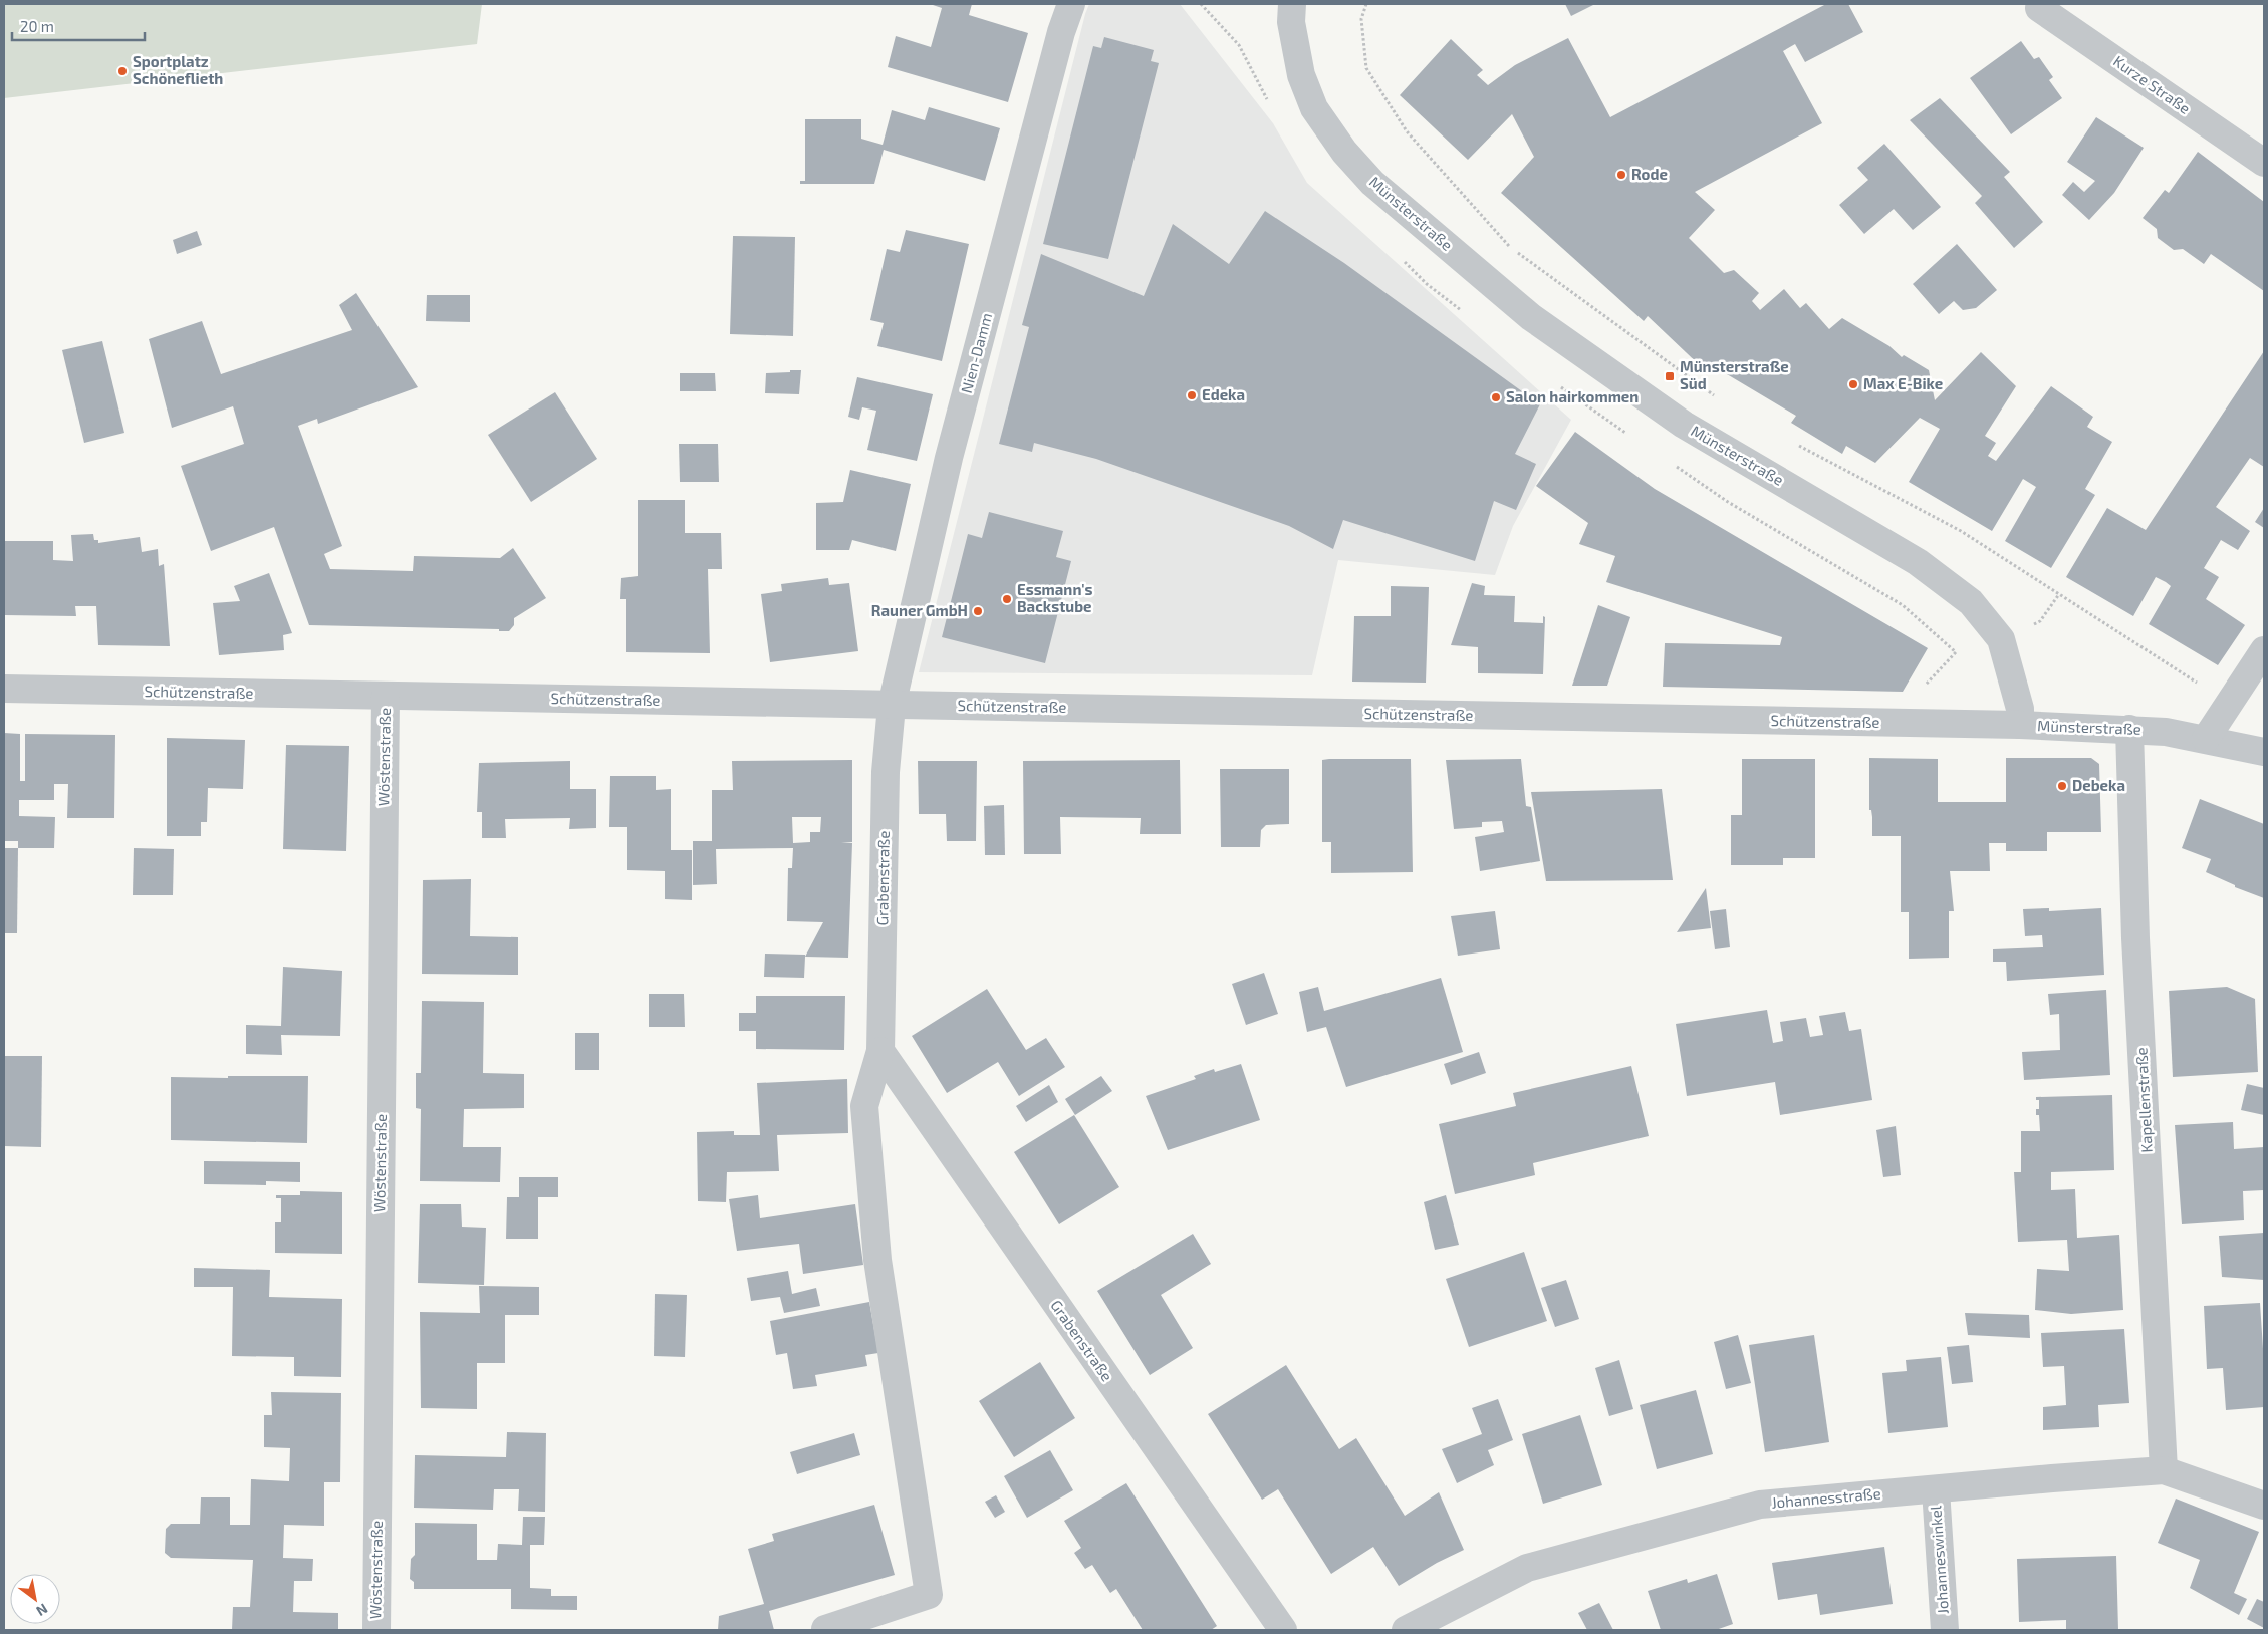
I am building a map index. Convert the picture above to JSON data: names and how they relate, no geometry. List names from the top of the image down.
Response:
{
  "streets": {
    "street": [
      "Kurze Straße",
      "Münsterstraße",
      "Nien-Damm",
      "Schützenstraße",
      "Wöstenstraße",
      "Grabenstraße",
      "Kapellenstraße",
      "Johannesstraße",
      "Johanneswinkel"
    ]
  },
  "crossings": [
    ["Münsterstraße", "Schützenstraße"],
    ["Münsterstraße", "Kapellenstraße"],
    ["Nien-Damm", "Schützenstraße"],
    ["Nien-Damm", "Grabenstraße"],
    ["Schützenstraße", "Wöstenstraße"],
    ["Schützenstraße", "Grabenstraße"],
    ["Kapellenstraße", "Johannesstraße"],
    ["Johannesstraße", "Johanneswinkel"]
  ],
  "places": {
    "other": [
      "Sportplatz Schöneflieth",
      "Rode",
      "Max E-Bike",
      "Edeka",
      "Salon hairkommen",
      "Essmann's Backstube",
      "Rauner GmbH",
      "Debeka"
    ],
    "transit": ["Münsterstraße Süd"]
  },
  "scale_bar": "20 m",
  "north": "bottom right"
}
